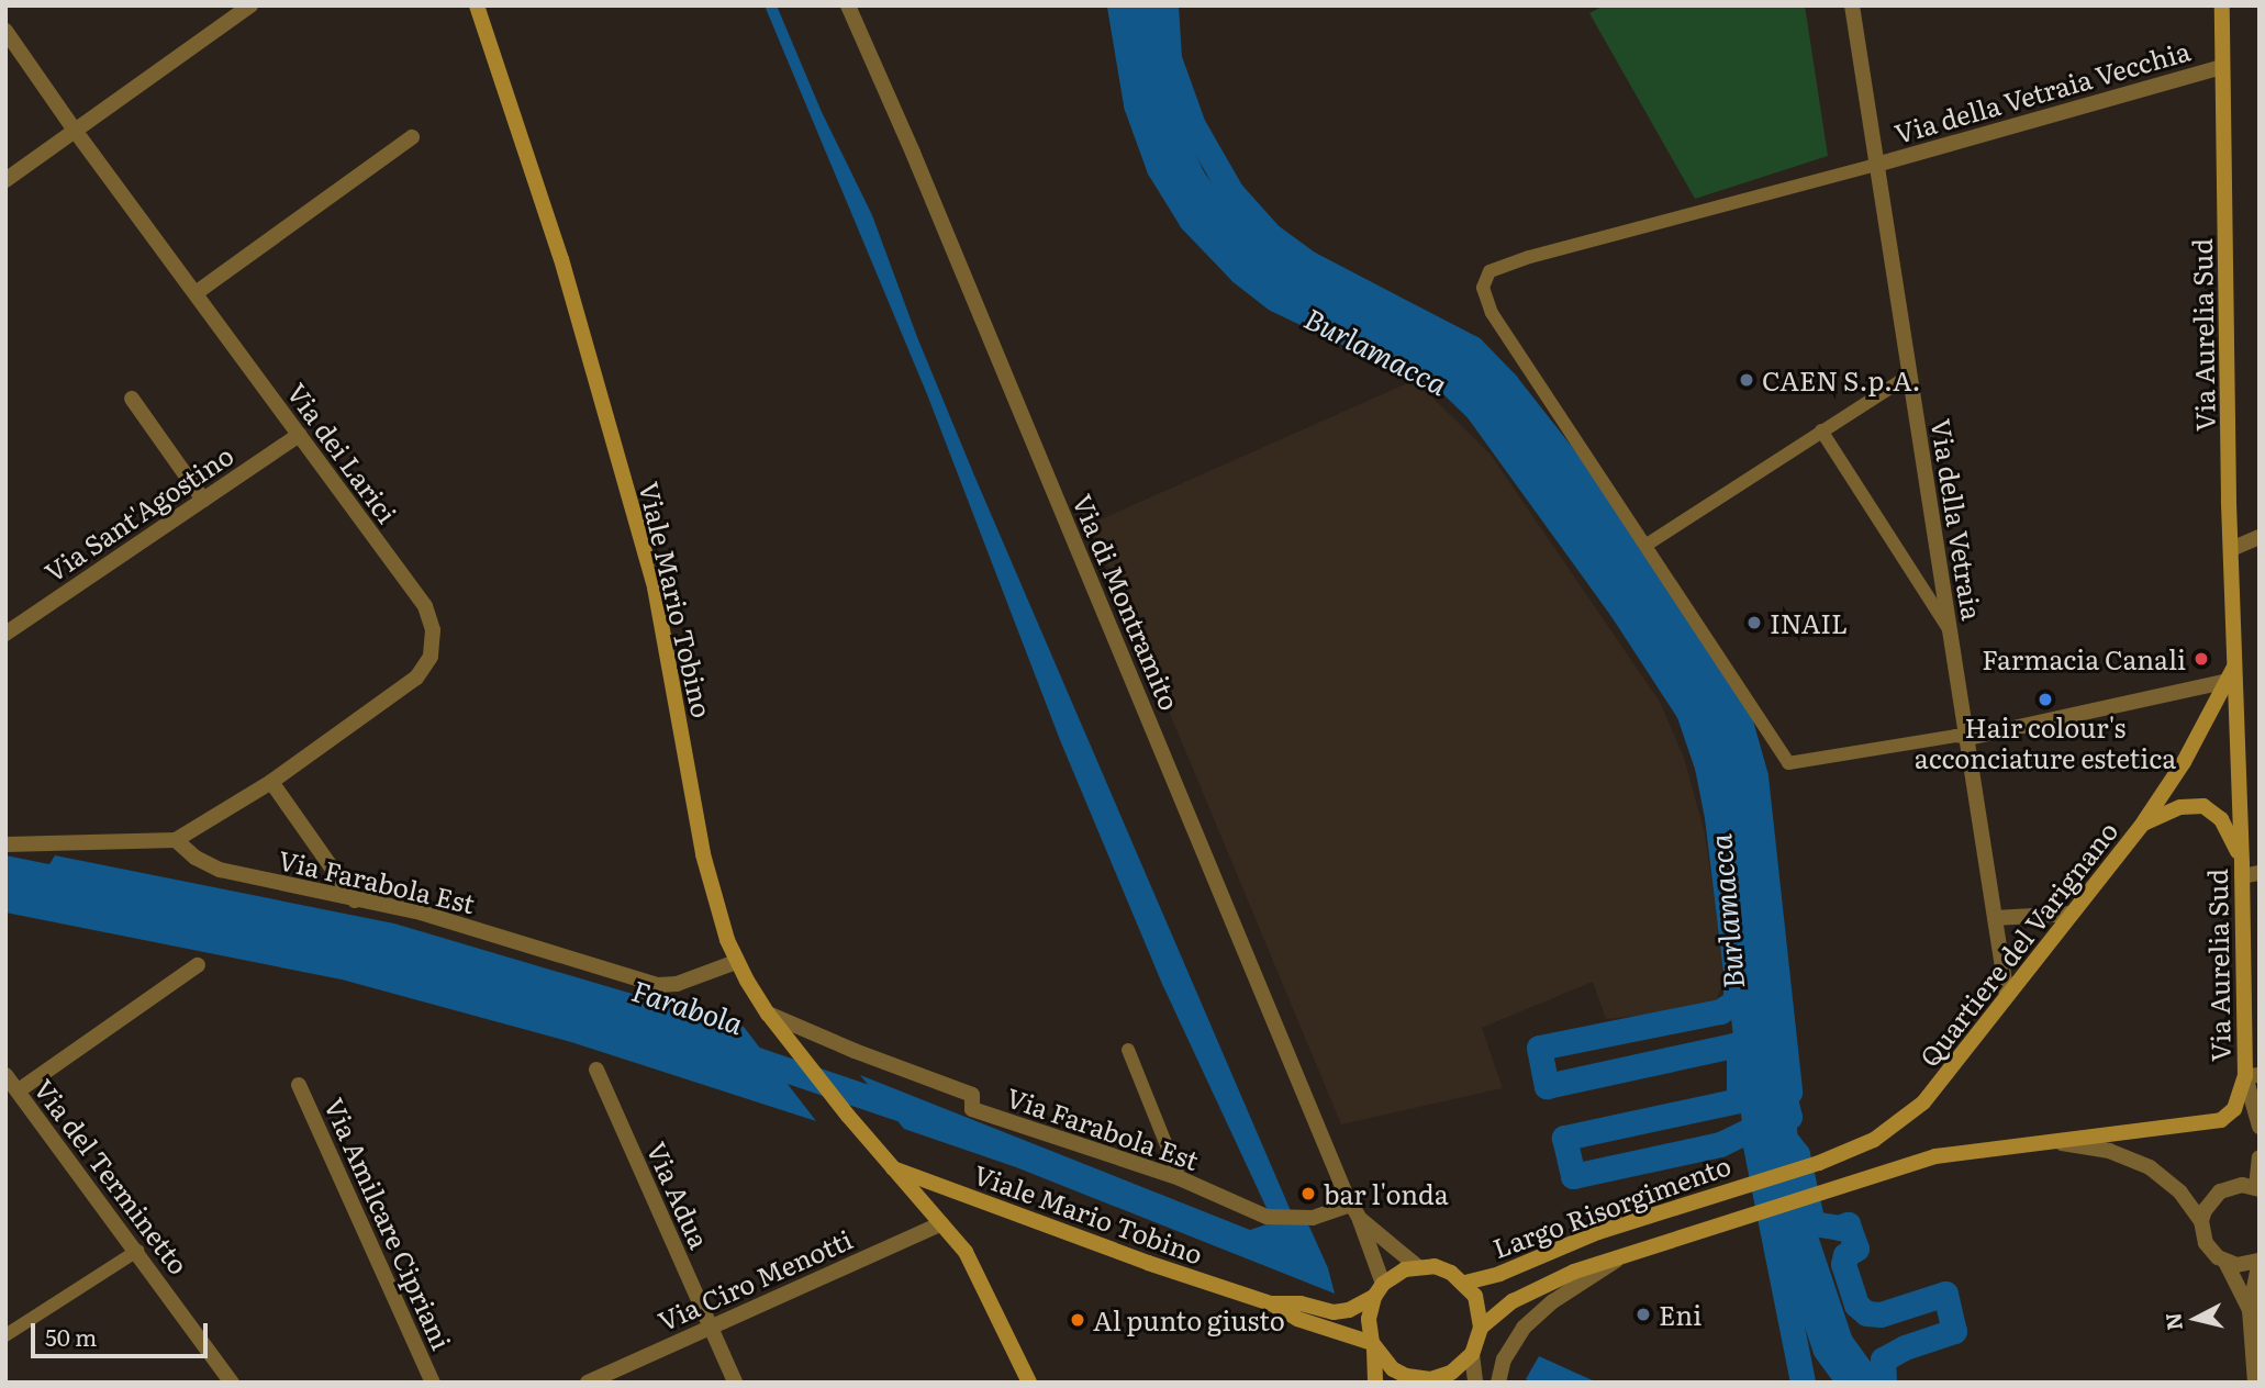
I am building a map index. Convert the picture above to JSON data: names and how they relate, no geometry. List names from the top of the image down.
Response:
{
  "streets": {
    "main road": [
      "Via Aurelia Sud",
      "Viale Mario Tobino",
      "Quartiere del Varignano",
      "Largo Risorgimento"
    ],
    "street": [
      "Via della Vetraia Vecchia",
      "Via dei Larici",
      "Via Sant'Agostino",
      "Via della Vetraia",
      "Via di Montramito",
      "Via Farabola Est",
      "Via del Terminetto",
      "Via Adua",
      "Via Amilcare Cipriani",
      "Via Ciro Menotti"
    ]
  },
  "crossings": [
    ["Via della Vetraia Vecchia", "Via Aurelia Sud"],
    ["Via della Vetraia Vecchia", "Via della Vetraia"],
    ["Via Aurelia Sud", "Quartiere del Varignano"],
    ["Via dei Larici", "Via Sant'Agostino"],
    ["Via dei Larici", "Via Farabola Est"],
    ["Via della Vetraia", "Quartiere del Varignano"],
    ["Viale Mario Tobino", "Via di Montramito"],
    ["Viale Mario Tobino", "Via Farabola Est"],
    ["Viale Mario Tobino", "Largo Risorgimento"],
    ["Viale Mario Tobino", "Via Ciro Menotti"],
    ["Via di Montramito", "Via Farabola Est"],
    ["Via di Montramito", "Largo Risorgimento"],
    ["Quartiere del Varignano", "Largo Risorgimento"],
    ["Via Adua", "Via Ciro Menotti"]
  ],
  "water": ["Burlamacca", "Farabola"],
  "places": [
    "CAEN S.p.A.",
    "INAIL",
    "Farmacia Canali",
    "Hair colour's acconciature estetica",
    "bar l'onda",
    "Eni",
    "Al punto giusto"
  ],
  "scale_bar": "50 m",
  "north": "left"
}
